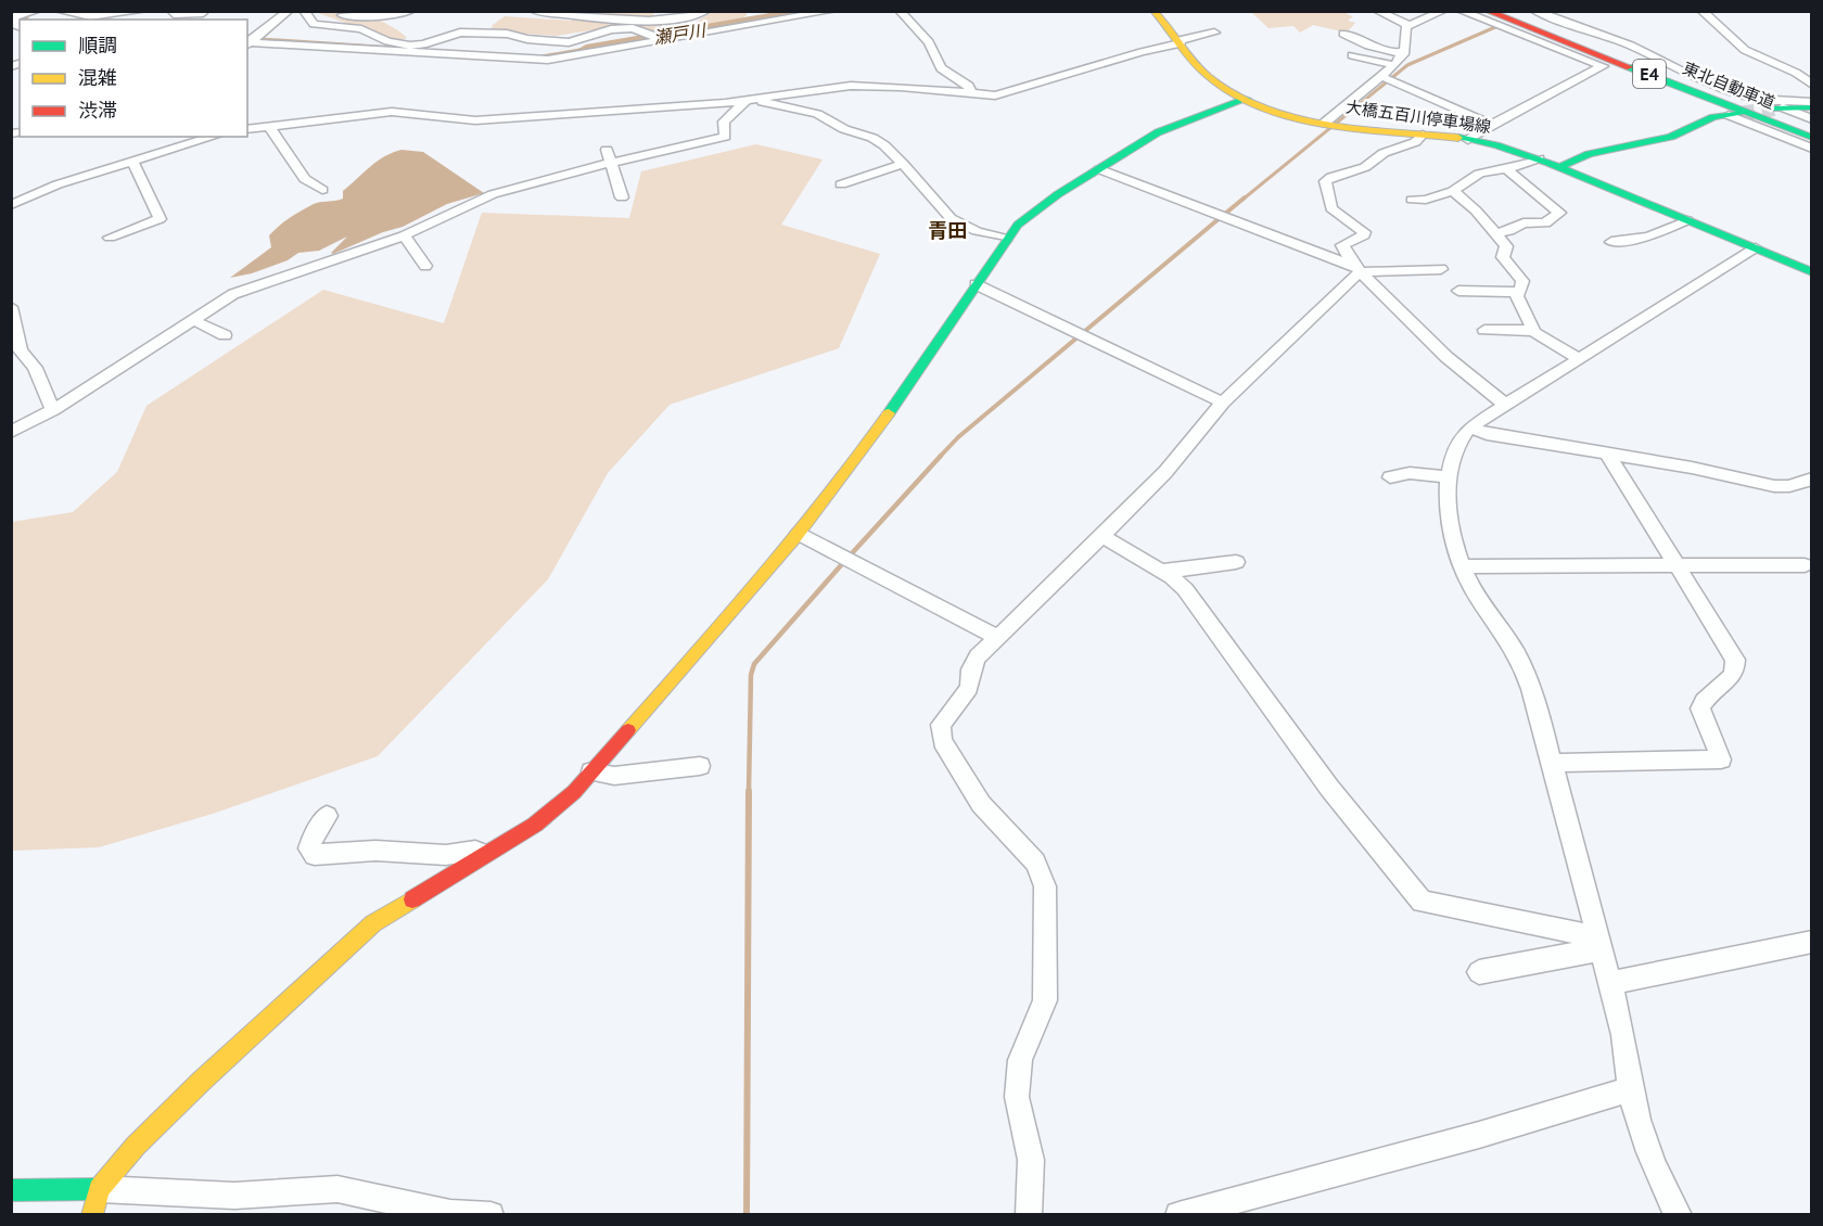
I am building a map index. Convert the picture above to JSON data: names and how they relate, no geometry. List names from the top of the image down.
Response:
{
  "streets": {
    "main road": ["E4", "東北自動車道", "大橋五百川停車場線"]
  },
  "districts": ["青田"],
  "water": ["瀬戸川"],
  "legend": ["順調", "混雑", "渋滞"]
}
